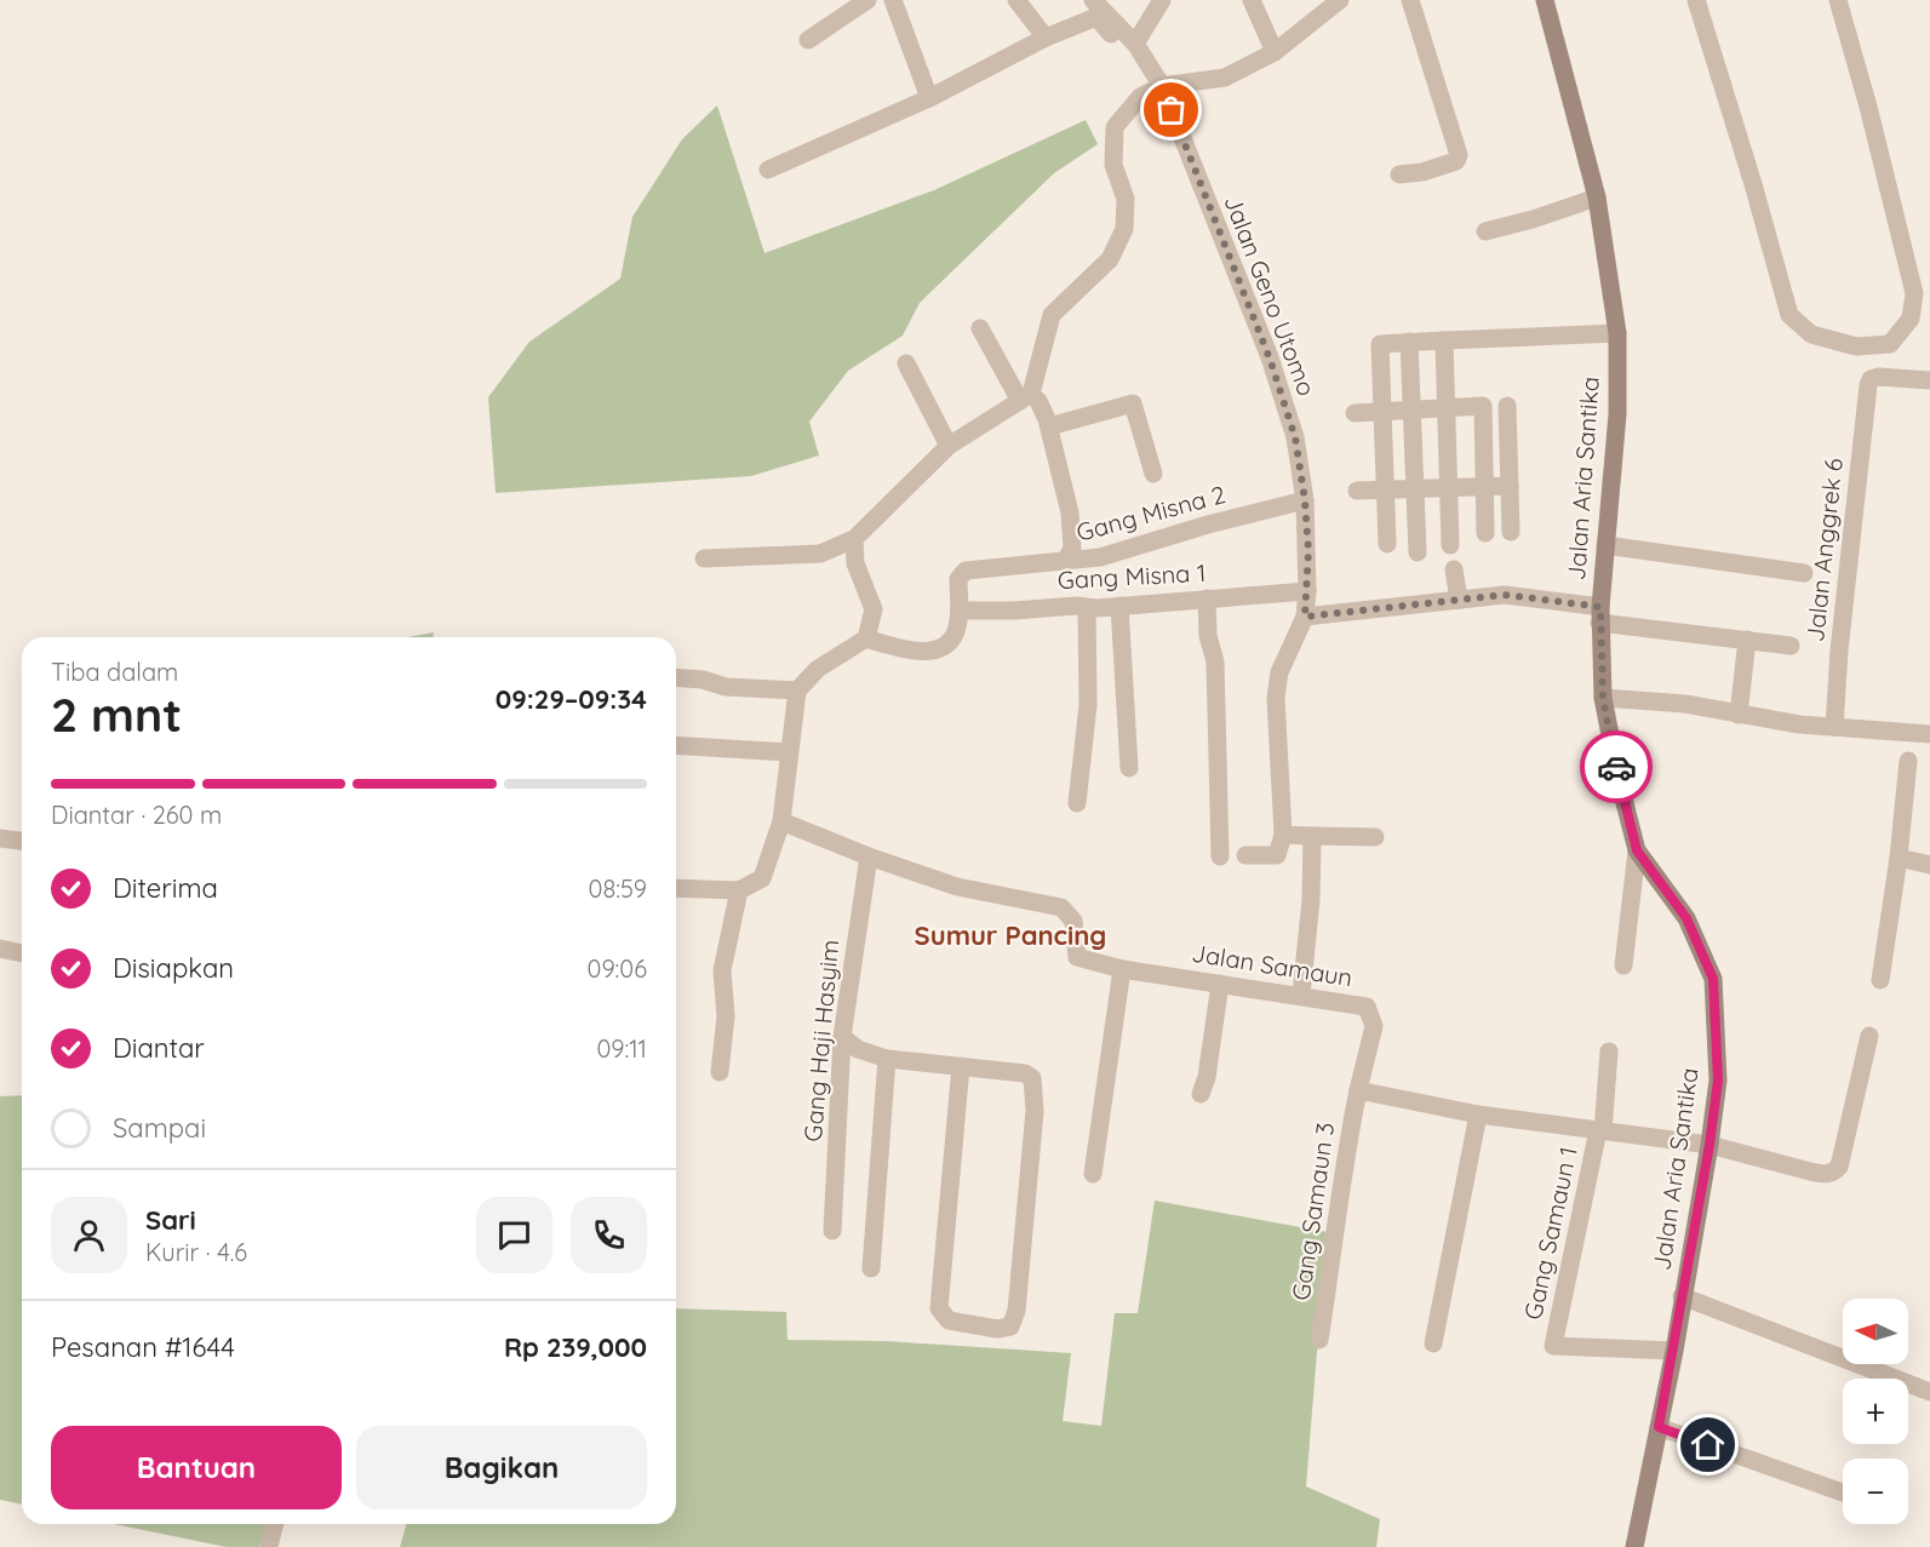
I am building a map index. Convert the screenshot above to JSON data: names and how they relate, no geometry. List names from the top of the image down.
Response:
{
  "streets": {
    "street": [
      "Jalan Geno Utomo",
      "Jalan Aria Santika",
      "Gang Misna 2",
      "Jalan Anggrek 6",
      "Gang Misna 1",
      "Jalan Samaun",
      "Gang Haji Hasyim",
      "Gang Samaun 3",
      "Gang Samaun 1"
    ]
  },
  "crossings": [
    ["Jalan Geno Utomo", "Gang Misna 2"],
    ["Jalan Geno Utomo", "Gang Misna 1"],
    ["Jalan Aria Santika", "Gang Samaun 1"],
    ["Gang Misna 2", "Gang Misna 1"],
    ["Jalan Samaun", "Gang Haji Hasyim"],
    ["Jalan Samaun", "Gang Samaun 3"]
  ],
  "districts": ["Sumur Pancing"],
  "north": "left",
  "page": {
    "heading": ["2 mnt", "Tiba dalam", "09:29–09:34"],
    "panel": [
      "Sari",
      "Kurir · 4.6",
      "Pesanan #1644",
      "Rp 239,000"
    ],
    "bar": "Diantar · 260 m",
    "list": [
      ["Diterima", "08:59"],
      ["Disiapkan", "09:06"],
      ["Diantar", "09:11"],
      "Sampai"
    ],
    "map_buttons": ["+", "−"],
    "buttons": ["Bantuan", "Bagikan"]
  }
}
